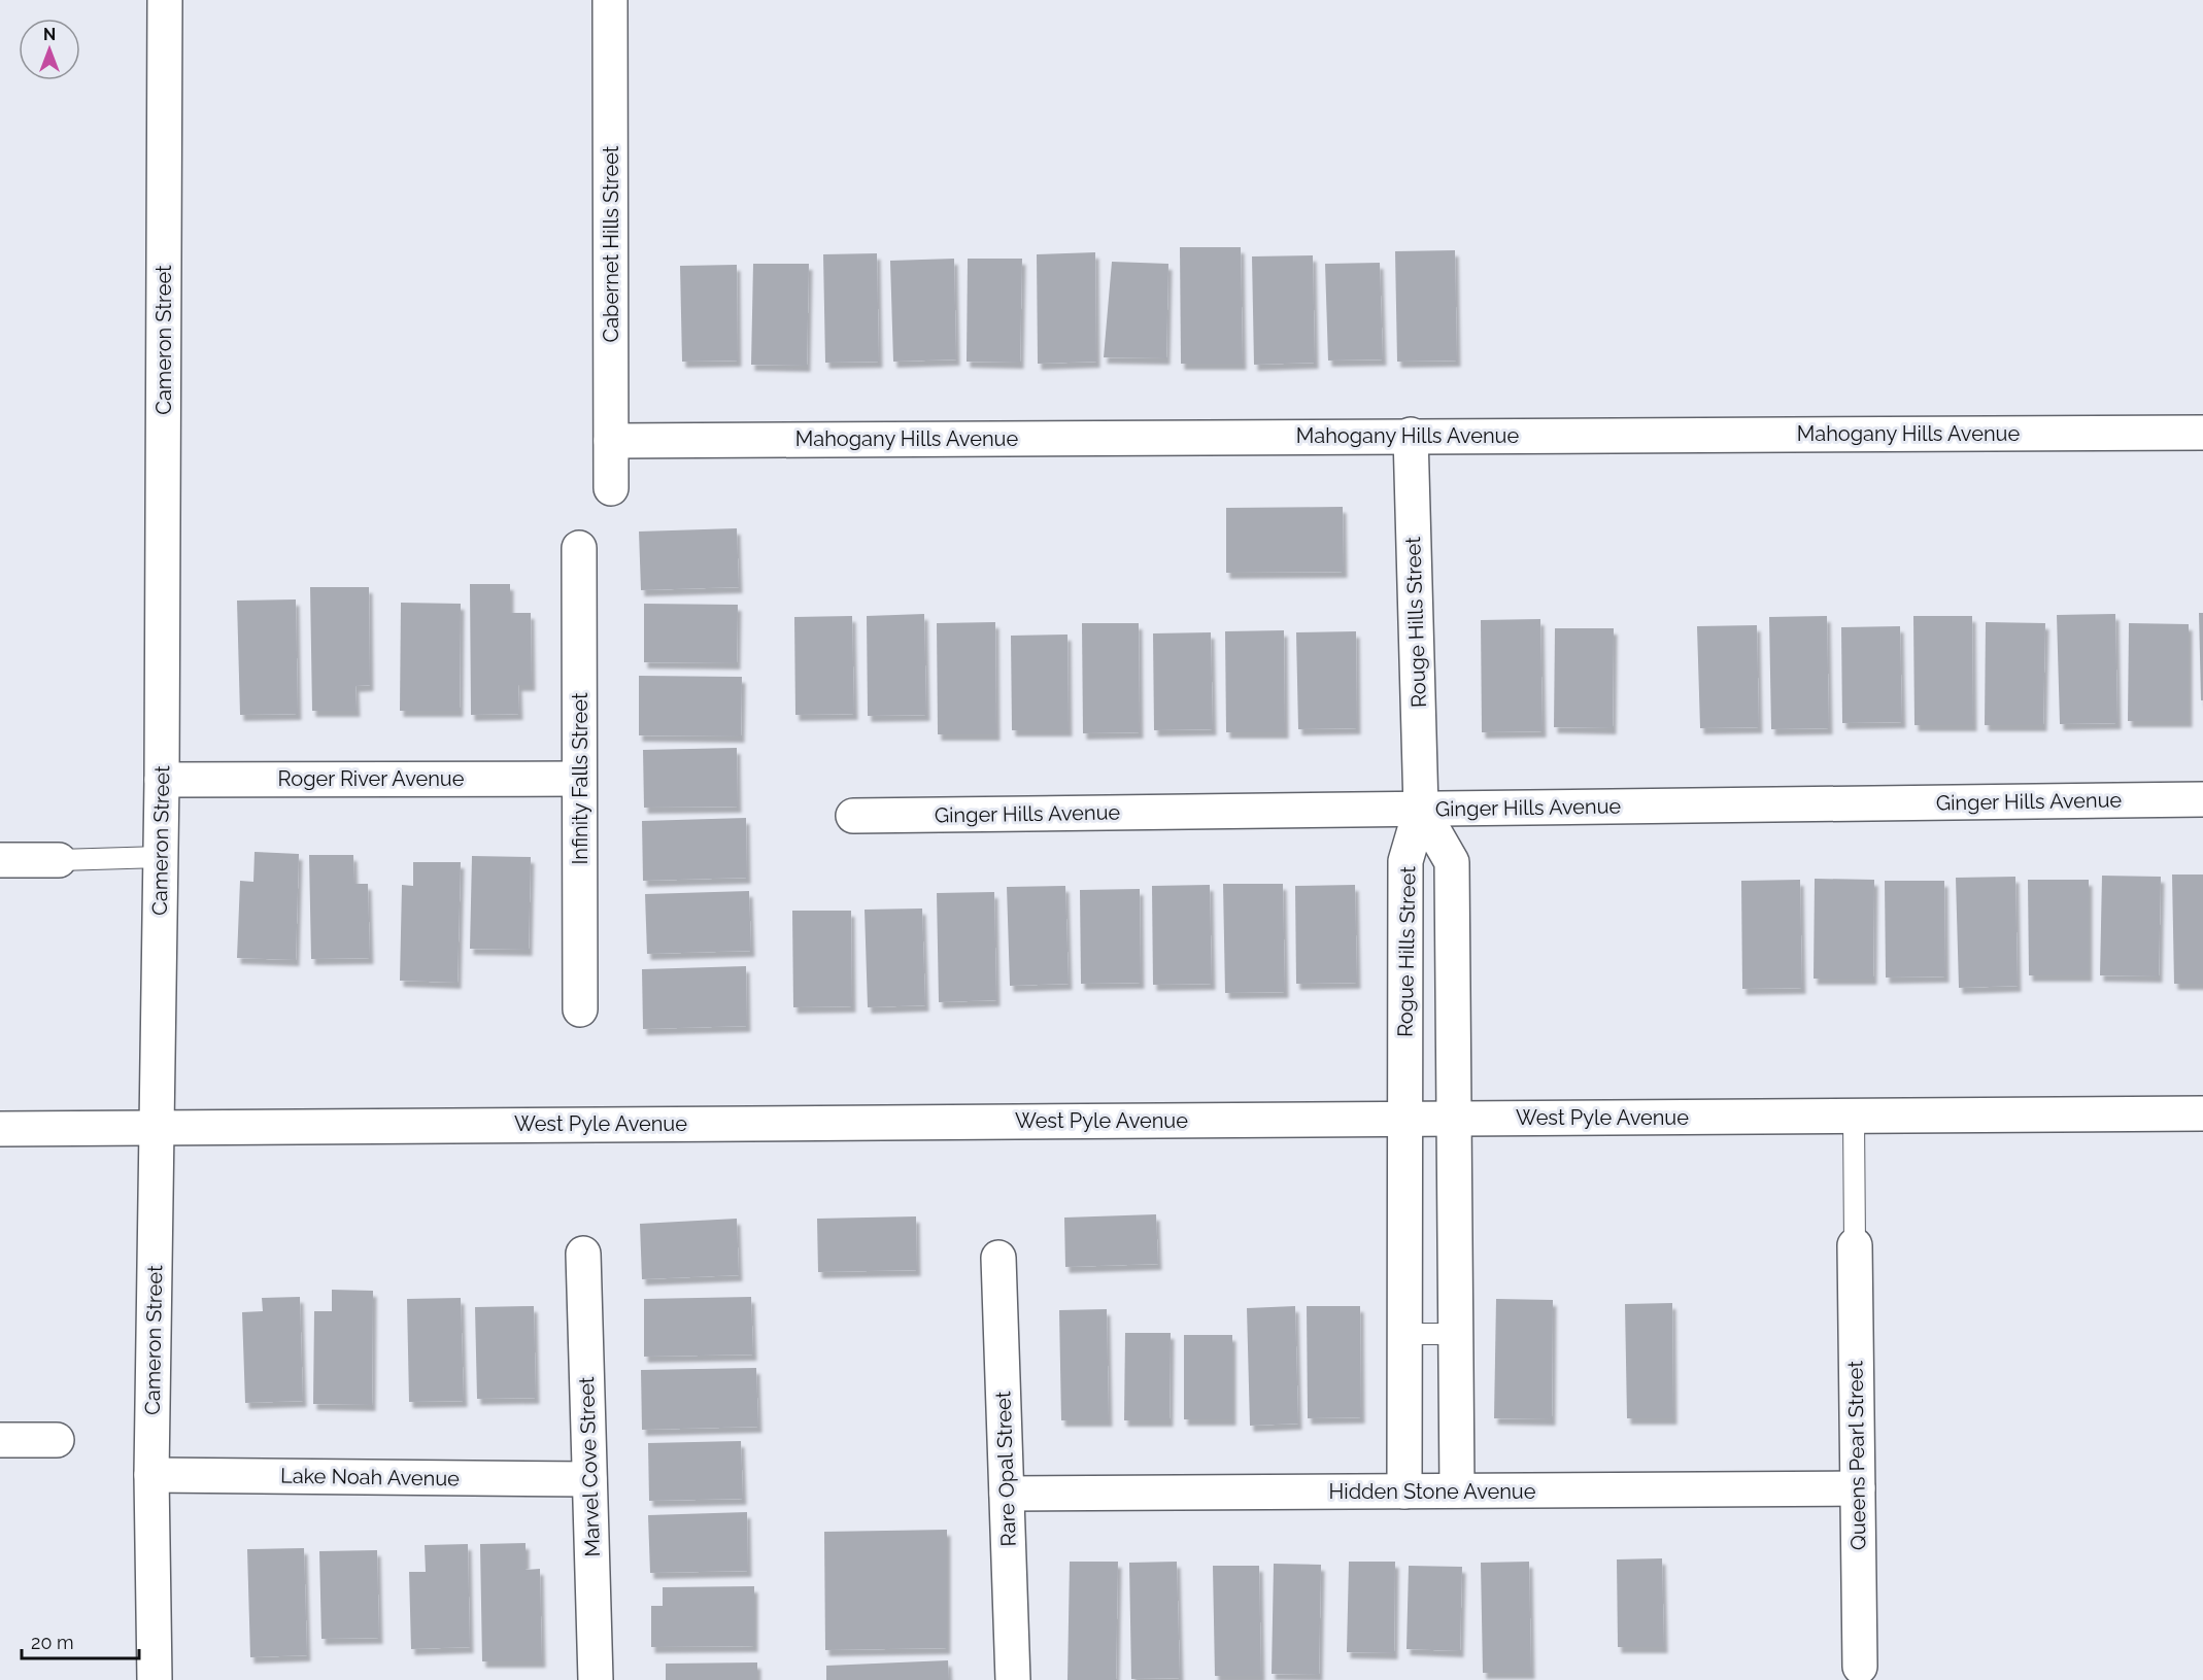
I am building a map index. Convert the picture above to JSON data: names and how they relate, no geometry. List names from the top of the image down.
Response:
{
  "streets": {
    "street": [
      "Cabernet Hills Street",
      "Cameron Street",
      "Mahogany Hills Avenue",
      "Rouge Hills Street",
      "Roger River Avenue",
      "Infinity Falls Street",
      "Ginger Hills Avenue",
      "Rogue Hills Street",
      "West Pyle Avenue",
      "Queens Pearl Street",
      "Marvel Cove Street",
      "Rare Opal Street",
      "Lake Noah Avenue",
      "Hidden Stone Avenue"
    ]
  },
  "crossings": [
    ["Cabernet Hills Street", "Mahogany Hills Avenue"],
    ["Cameron Street", "Roger River Avenue"],
    ["Cameron Street", "West Pyle Avenue"],
    ["Cameron Street", "Lake Noah Avenue"],
    ["Mahogany Hills Avenue", "Rouge Hills Street"],
    ["Rouge Hills Street", "Ginger Hills Avenue"],
    ["Rouge Hills Street", "Rogue Hills Street"],
    ["Roger River Avenue", "Infinity Falls Street"],
    ["Ginger Hills Avenue", "Rogue Hills Street"],
    ["Rogue Hills Street", "West Pyle Avenue"],
    ["Rogue Hills Street", "Hidden Stone Avenue"],
    ["Queens Pearl Street", "Hidden Stone Avenue"],
    ["Marvel Cove Street", "Lake Noah Avenue"],
    ["Rare Opal Street", "Hidden Stone Avenue"]
  ],
  "scale_bar": "20 m",
  "north": "top"
}
